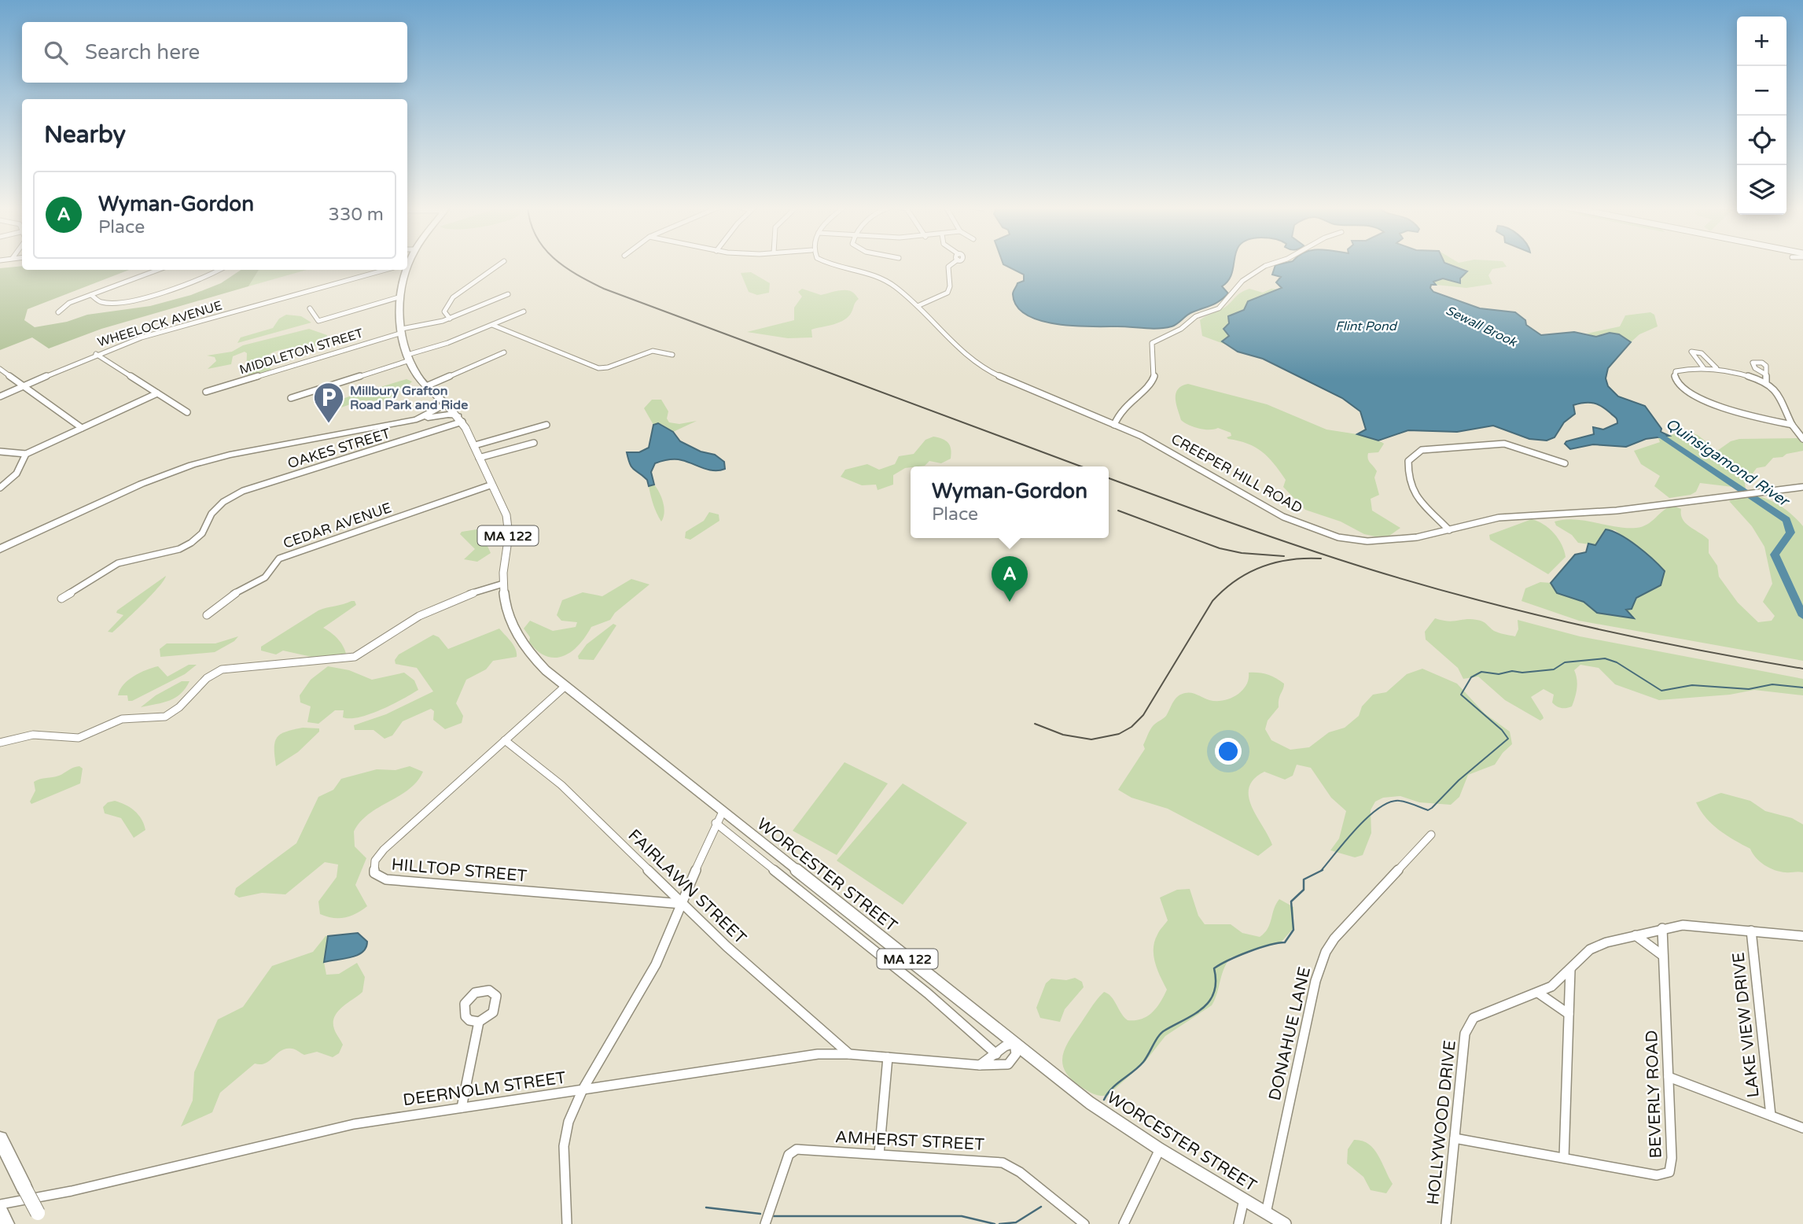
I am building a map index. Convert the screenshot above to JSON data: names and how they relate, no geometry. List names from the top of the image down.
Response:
{
  "streets": {
    "highway": ["MA 122"],
    "main road": ["WORCESTER STREET"],
    "street": [
      "WHEELOCK AVENUE",
      "MIDDLETON STREET",
      "OAKES STREET",
      "CREEPER HILL ROAD",
      "CEDAR AVENUE",
      "HILLTOP STREET",
      "FAIRLAWN STREET",
      "LAKE VIEW DRIVE",
      "DONAHUE LANE",
      "DEERNOLM STREET",
      "BEVERLY ROAD",
      "HOLLYWOOD DRIVE",
      "AMHERST STREET"
    ]
  },
  "crossings": [
    ["MIDDLETON STREET", "MA 122"],
    ["OAKES STREET", "MA 122"],
    ["CEDAR AVENUE", "MA 122"],
    ["MA 122", "WORCESTER STREET"],
    ["HILLTOP STREET", "WORCESTER STREET"],
    ["HILLTOP STREET", "FAIRLAWN STREET"],
    ["WORCESTER STREET", "DONAHUE LANE"],
    ["WORCESTER STREET", "DEERNOLM STREET"],
    ["FAIRLAWN STREET", "DEERNOLM STREET"],
    ["LAKE VIEW DRIVE", "HOLLYWOOD DRIVE"],
    ["BEVERLY ROAD", "HOLLYWOOD DRIVE"]
  ],
  "water": ["Flint Pond", "Sewall Brook", "Quinsigamond River"],
  "places": {
    "parking": ["Millbury Grafton Road Park and Ride"]
  },
  "page": {
    "map_buttons": ["+", "−"],
    "search": "Search here",
    "heading": "Nearby",
    "list": [
      {
        "mark": "A",
        "name": "Wyman-Gordon",
        "note": "Place",
        "value": "330 m"
      }
    ],
    "popup": ["Wyman-Gordon", "Place"],
    "pins": "A"
  }
}
